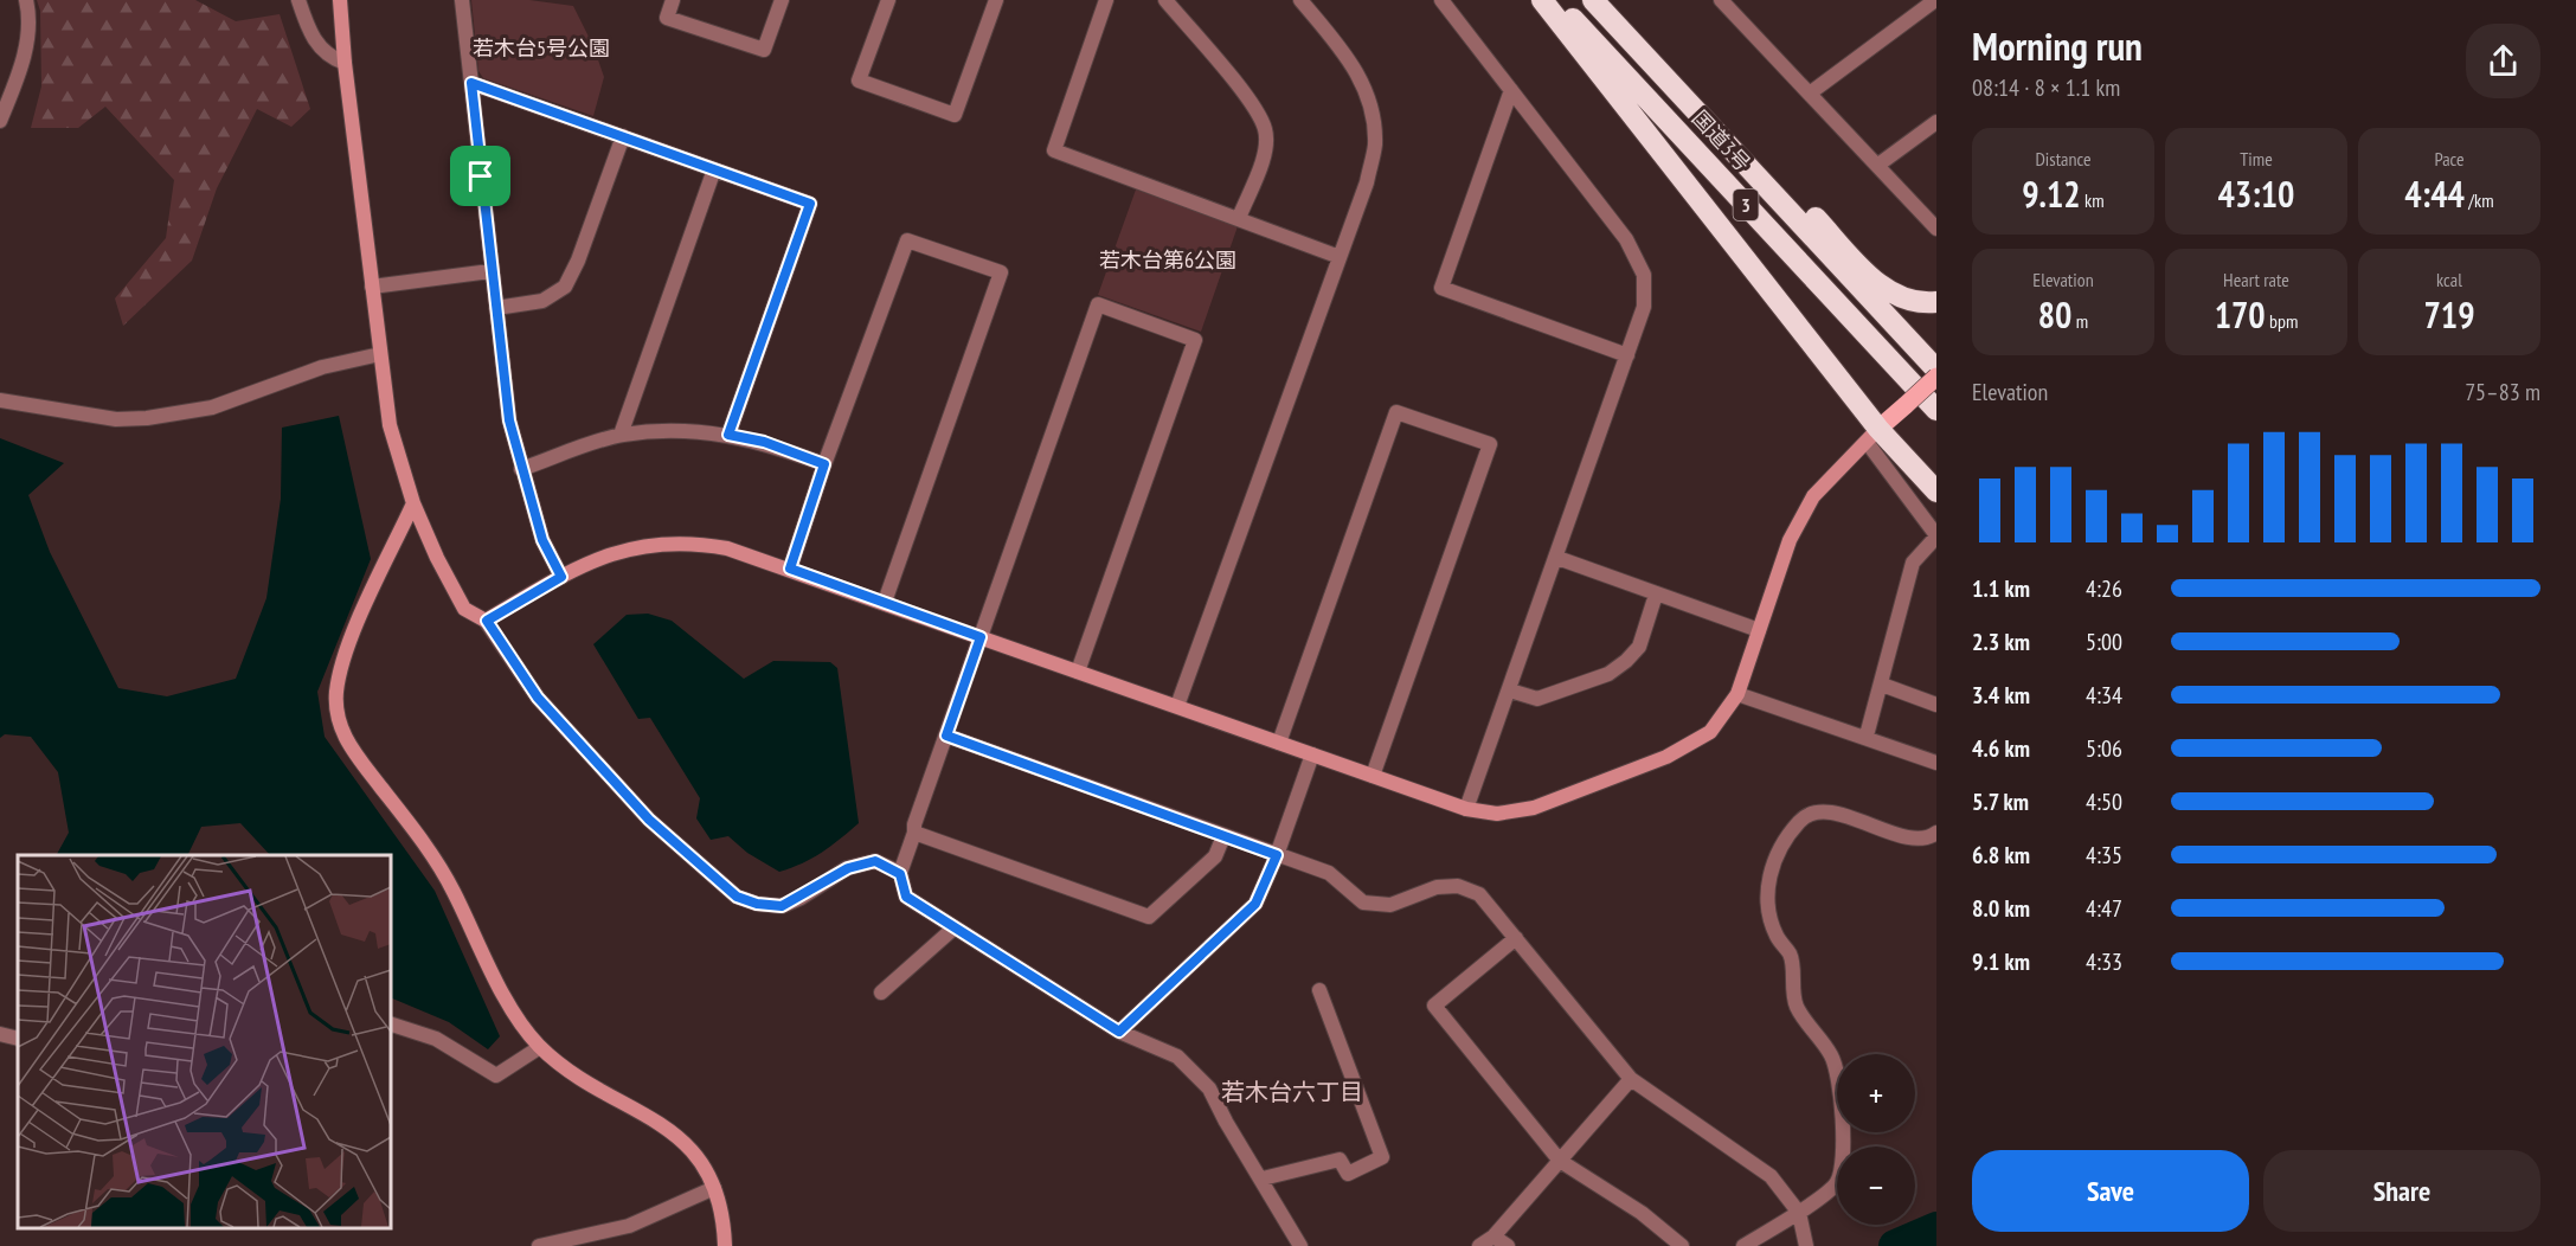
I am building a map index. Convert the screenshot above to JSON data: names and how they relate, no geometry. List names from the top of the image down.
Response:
{
  "streets": {
    "highway": ["国道3号", "3"]
  },
  "districts": ["若木台六丁目"],
  "parks": ["若木台5号公園", "若木台第6公園"],
  "page": {
    "heading": ["Morning run", "08:14 · 8 × 1.1 km"],
    "stats": [
      ["Distance", "9.12 km"],
      ["Time", "43:10"],
      ["Pace", "4:44 /km"],
      ["Elevation", "80 m"],
      ["Heart rate", "170 bpm"],
      ["kcal", "719"]
    ],
    "chart": ["Elevation", "75–83 m"],
    "list": [
      {
        "name": "1.1 km",
        "note": "4:26"
      },
      {
        "name": "2.3 km",
        "note": "5:00"
      },
      {
        "name": "3.4 km",
        "note": "4:34"
      },
      {
        "name": "4.6 km",
        "note": "5:06"
      },
      {
        "name": "5.7 km",
        "note": "4:50"
      },
      {
        "name": "6.8 km",
        "note": "4:35"
      },
      {
        "name": "8.0 km",
        "note": "4:47"
      },
      {
        "name": "9.1 km",
        "note": "4:33"
      }
    ],
    "map_buttons": ["+", "−"],
    "buttons": ["Save", "Share"]
  }
}
